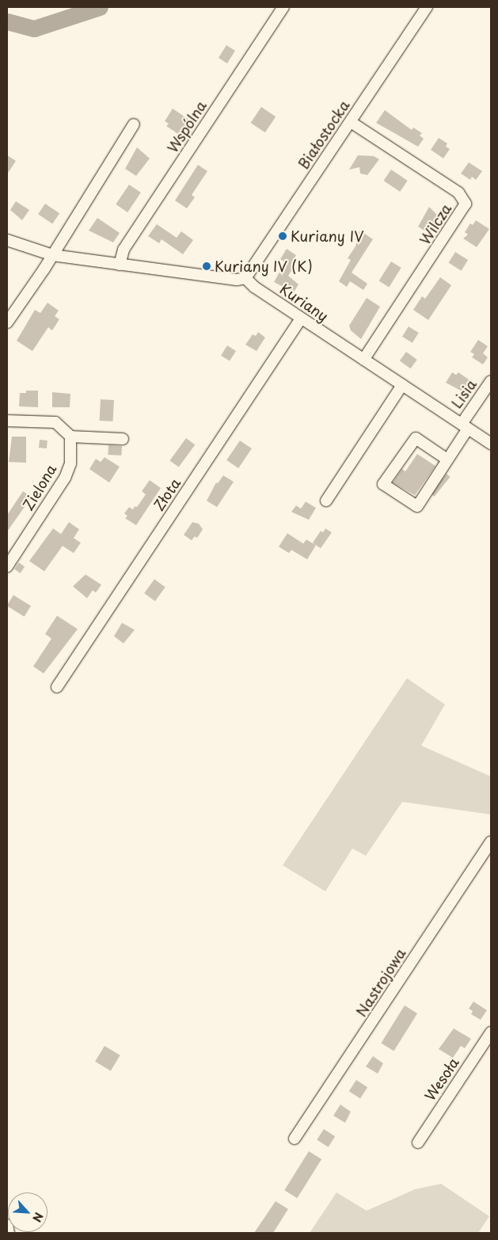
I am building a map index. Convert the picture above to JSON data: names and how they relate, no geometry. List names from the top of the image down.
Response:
{
  "streets": {
    "street": [
      "Wspólna",
      "Białostocka",
      "Wilcza",
      "Kuriany",
      "Lisia",
      "Zielona",
      "Złota",
      "Nastrojowa",
      "Wesoła"
    ]
  },
  "crossings": [
    ["Białostocka", "Wilcza"],
    ["Białostocka", "Kuriany"],
    ["Wilcza", "Kuriany"],
    ["Kuriany", "Lisia"],
    ["Kuriany", "Złota"]
  ],
  "places": ["Kuriany IV", "Kuriany IV (K)"],
  "north": "bottom right"
}
